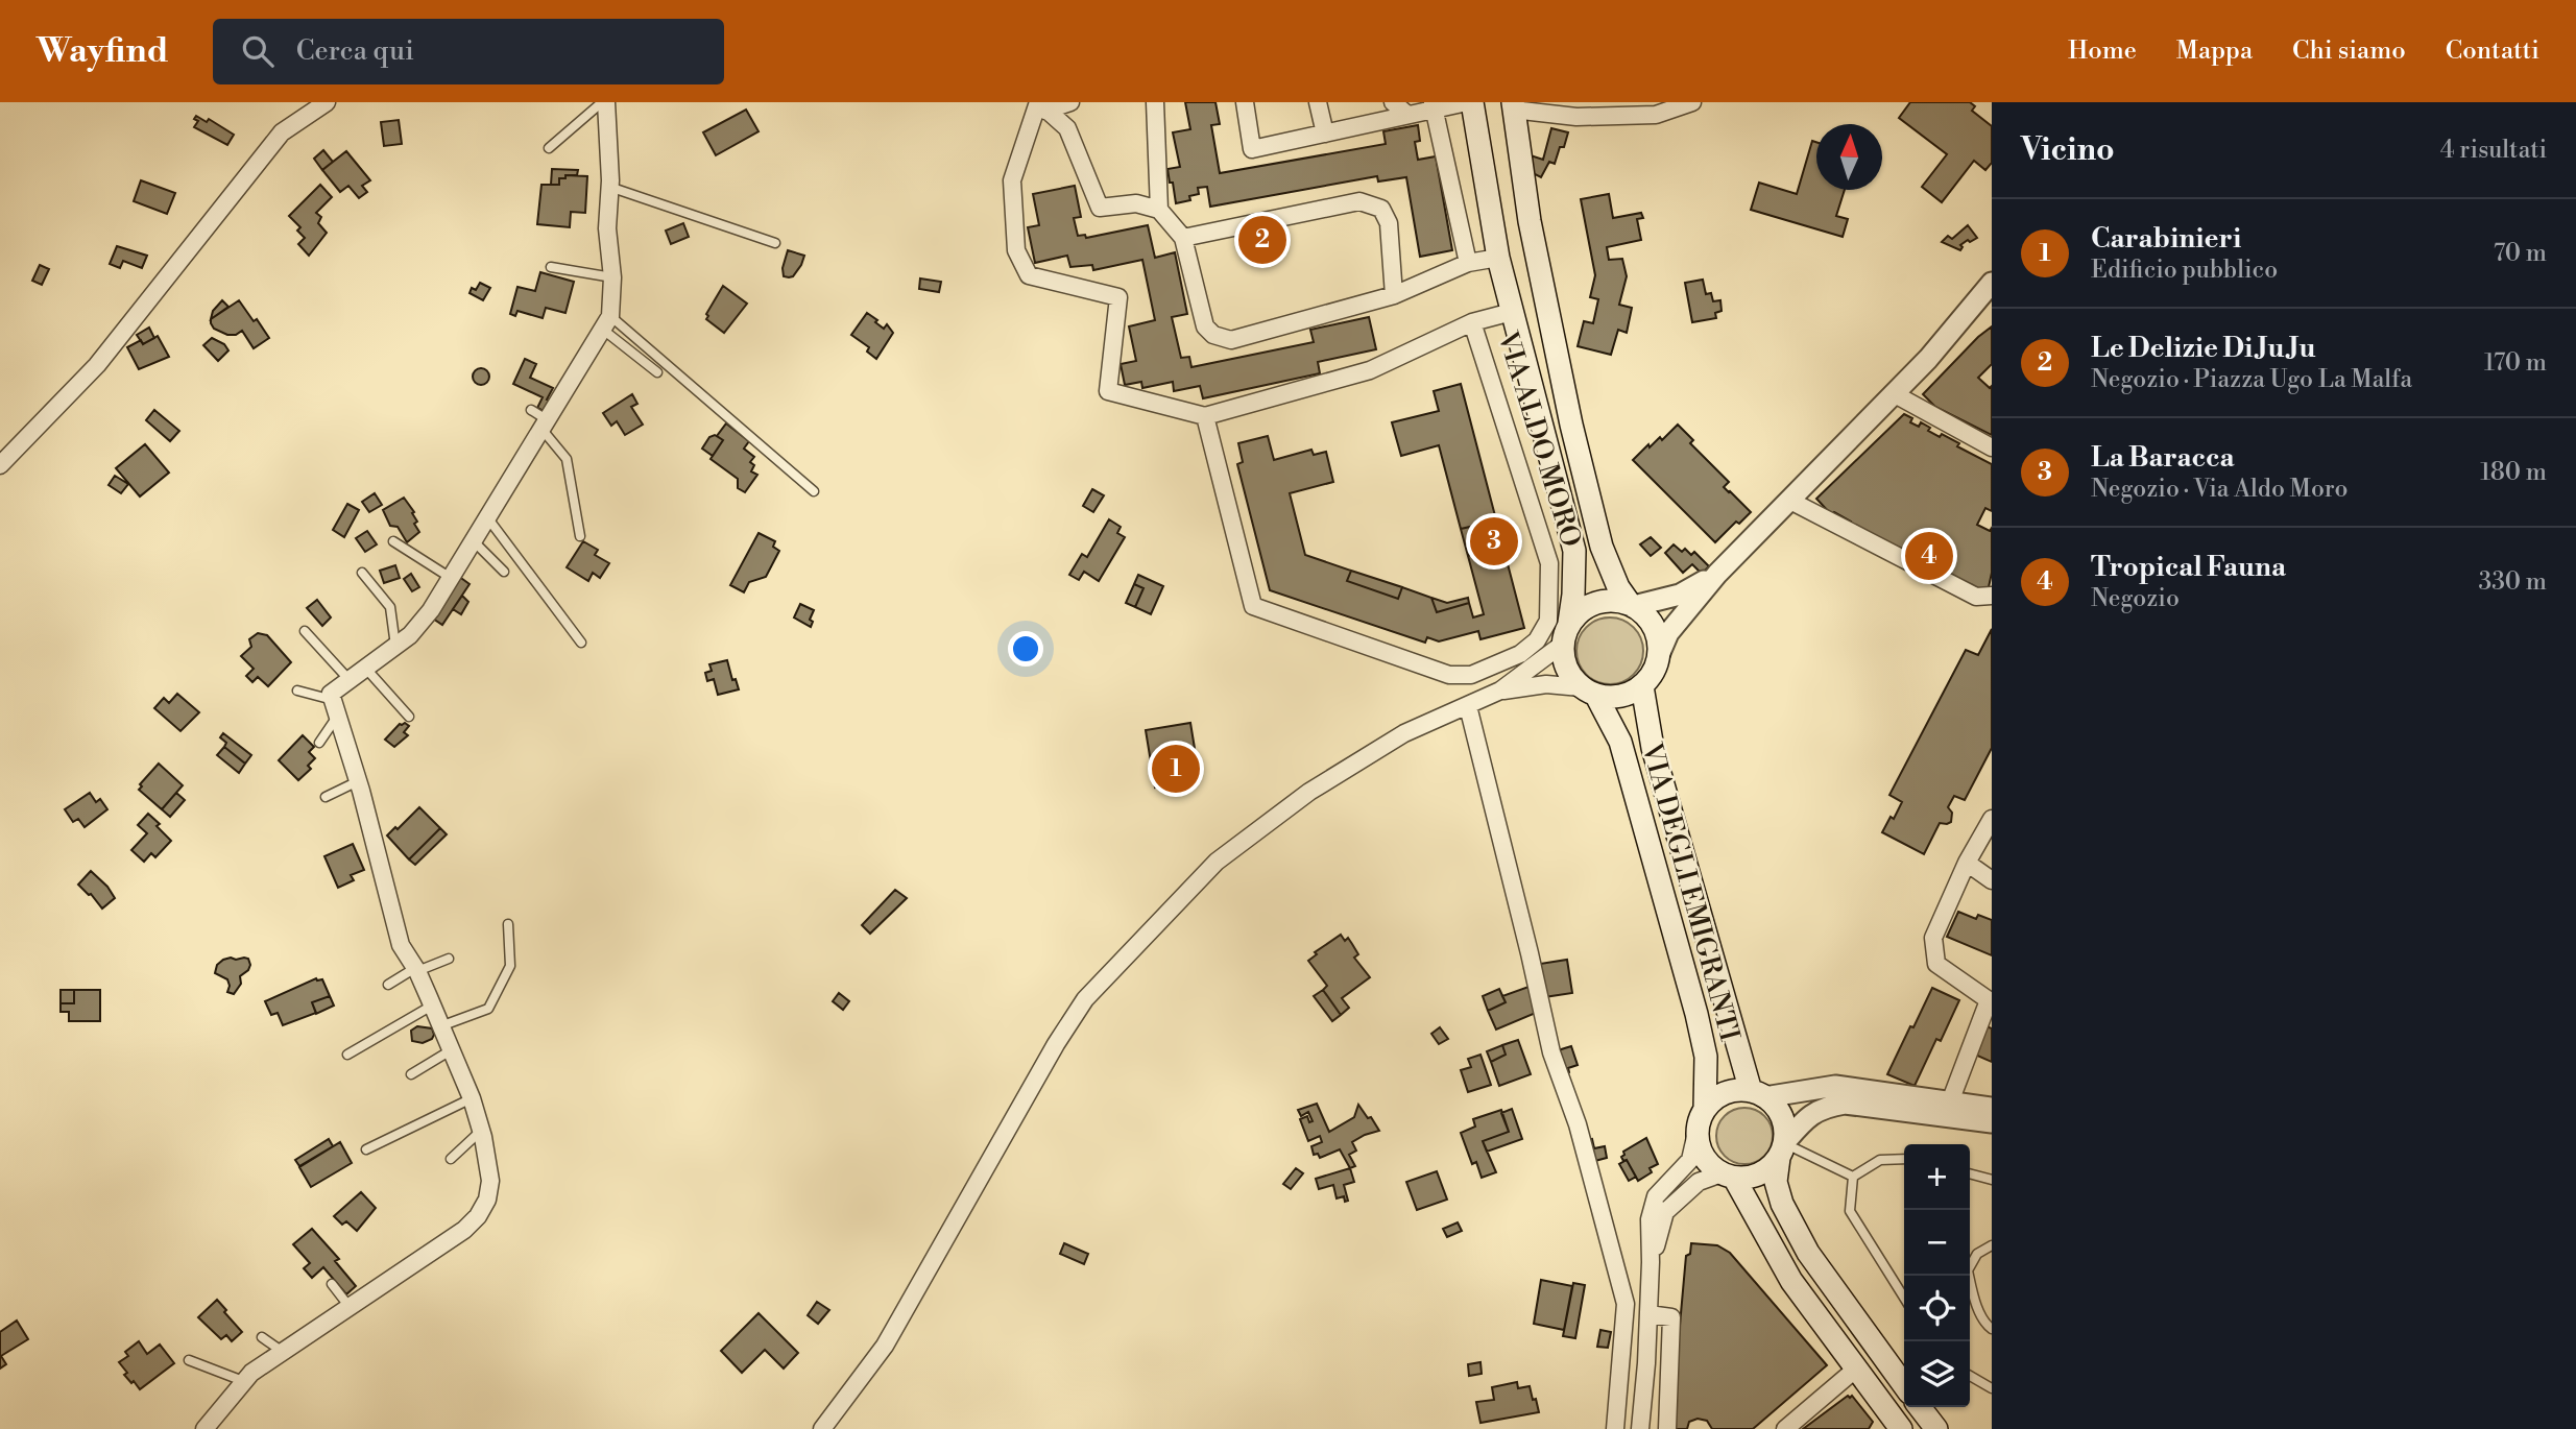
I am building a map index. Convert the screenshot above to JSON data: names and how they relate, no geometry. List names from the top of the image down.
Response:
{
  "streets": {
    "main road": ["VIA ALDO MORO", "VIA DEGLI EMIGRANTI"]
  },
  "crossings": [
    ["VIA ALDO MORO", "VIA DEGLI EMIGRANTI"]
  ],
  "north": "top",
  "page": {
    "header": "Wayfind",
    "search": "Cerca qui",
    "nav": [
      "Home",
      "Mappa",
      "Chi siamo",
      "Contatti"
    ],
    "heading": ["Vicino", "4 risultati"],
    "list": [
      {
        "mark": "1",
        "name": "Carabinieri",
        "note": "Edificio pubblico",
        "value": "70 m"
      },
      {
        "mark": "2",
        "name": "Le Delizie Di Ju Ju",
        "note": "Negozio · Piazza Ugo La Malfa",
        "value": "170 m"
      },
      {
        "mark": "3",
        "name": "La Baracca",
        "note": "Negozio · Via Aldo Moro",
        "value": "180 m"
      },
      {
        "mark": "4",
        "name": "Tropical Fauna",
        "note": "Negozio",
        "value": "330 m"
      }
    ],
    "pins": [
      "2",
      "3",
      "4",
      "1"
    ],
    "map_buttons": ["+", "−"]
  }
}
